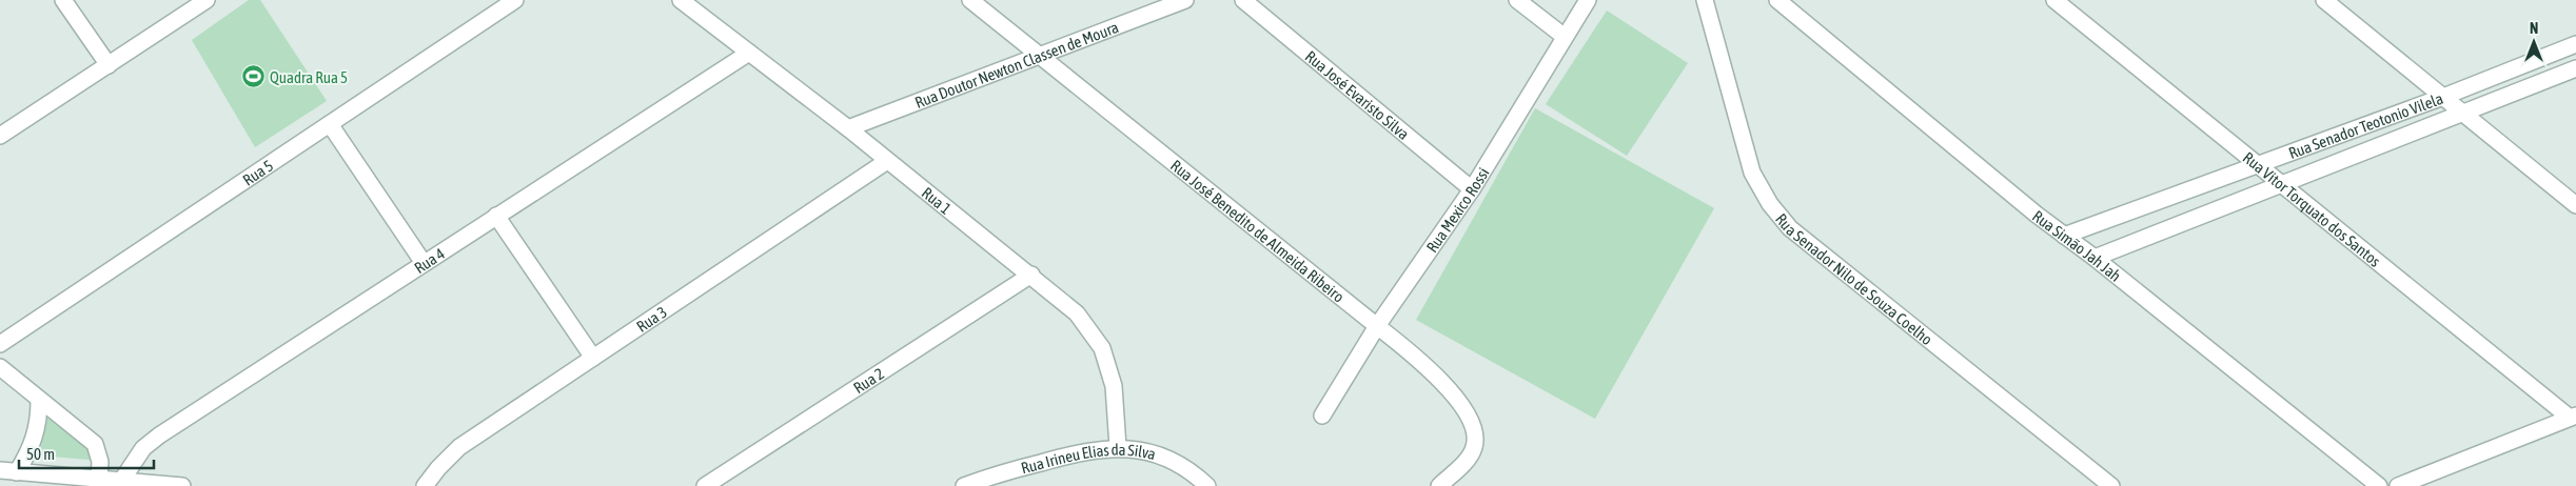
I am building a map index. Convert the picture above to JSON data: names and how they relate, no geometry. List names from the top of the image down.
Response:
{
  "streets": {
    "street": [
      "Rua Doutor Newton Classen de Moura",
      "Rua José Evaristo Silva",
      "Rua Senador Teotonio Vilela",
      "Rua 5",
      "Rua 1",
      "Rua Mexico Rossi",
      "Rua Vitor Torquato dos Santos",
      "Rua José Benedito de Almeida Ribeiro",
      "Rua Simão Jah Jah",
      "Rua 4",
      "Rua Senador Nilo de Souza Coelho",
      "Rua 3",
      "Rua 2",
      "Rua Irineu Elias da Silva"
    ]
  },
  "crossings": [
    ["Rua Doutor Newton Classen de Moura", "Rua 1"],
    ["Rua Doutor Newton Classen de Moura", "Rua José Benedito de Almeida Ribeiro"],
    ["Rua José Evaristo Silva", "Rua Mexico Rossi"],
    ["Rua Senador Teotonio Vilela", "Rua Vitor Torquato dos Santos"],
    ["Rua Senador Teotonio Vilela", "Rua Simão Jah Jah"],
    ["Rua 1", "Rua 4"],
    ["Rua 1", "Rua 3"],
    ["Rua 1", "Rua 2"],
    ["Rua 1", "Rua Irineu Elias da Silva"],
    ["Rua Mexico Rossi", "Rua José Benedito de Almeida Ribeiro"]
  ],
  "places": {
    "sports": ["Quadra Rua 5"]
  },
  "scale_bar": "50 m",
  "north": "top"
}
